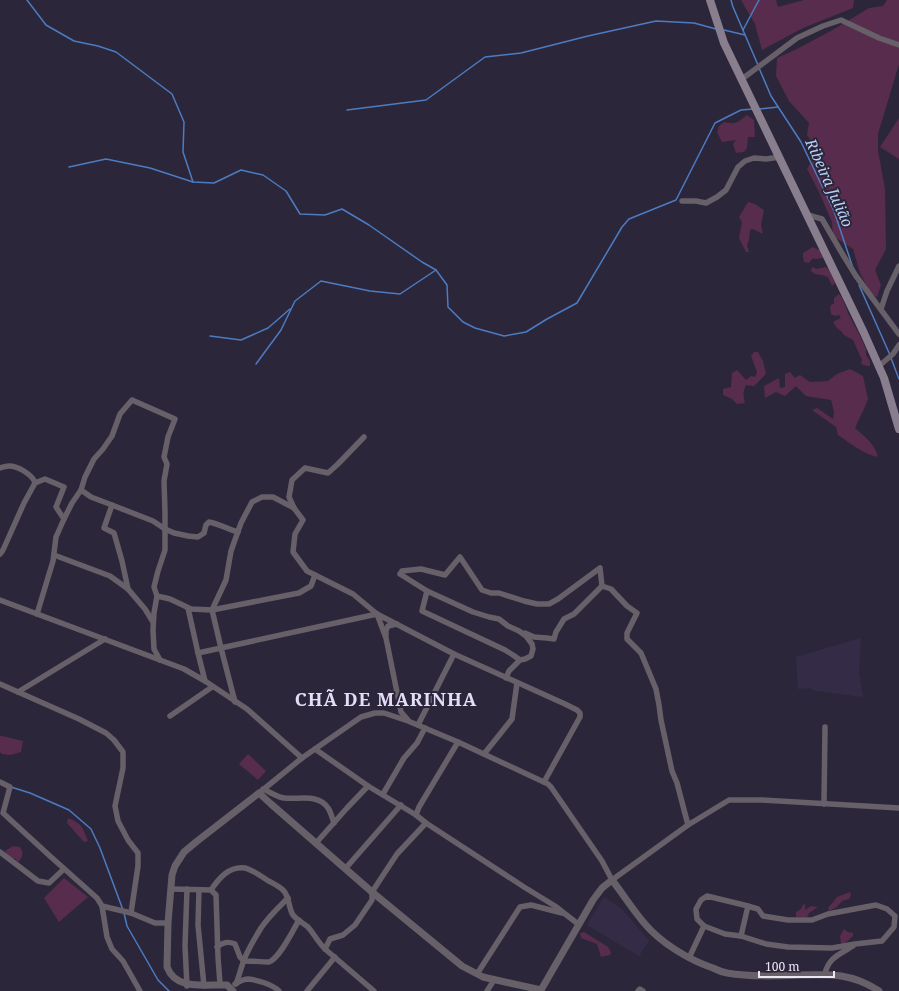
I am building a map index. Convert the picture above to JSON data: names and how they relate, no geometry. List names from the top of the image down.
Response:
{
  "districts": ["CHÃ DE MARINHA"],
  "water": ["Ribeira Julião"],
  "scale_bar": "100 m"
}
